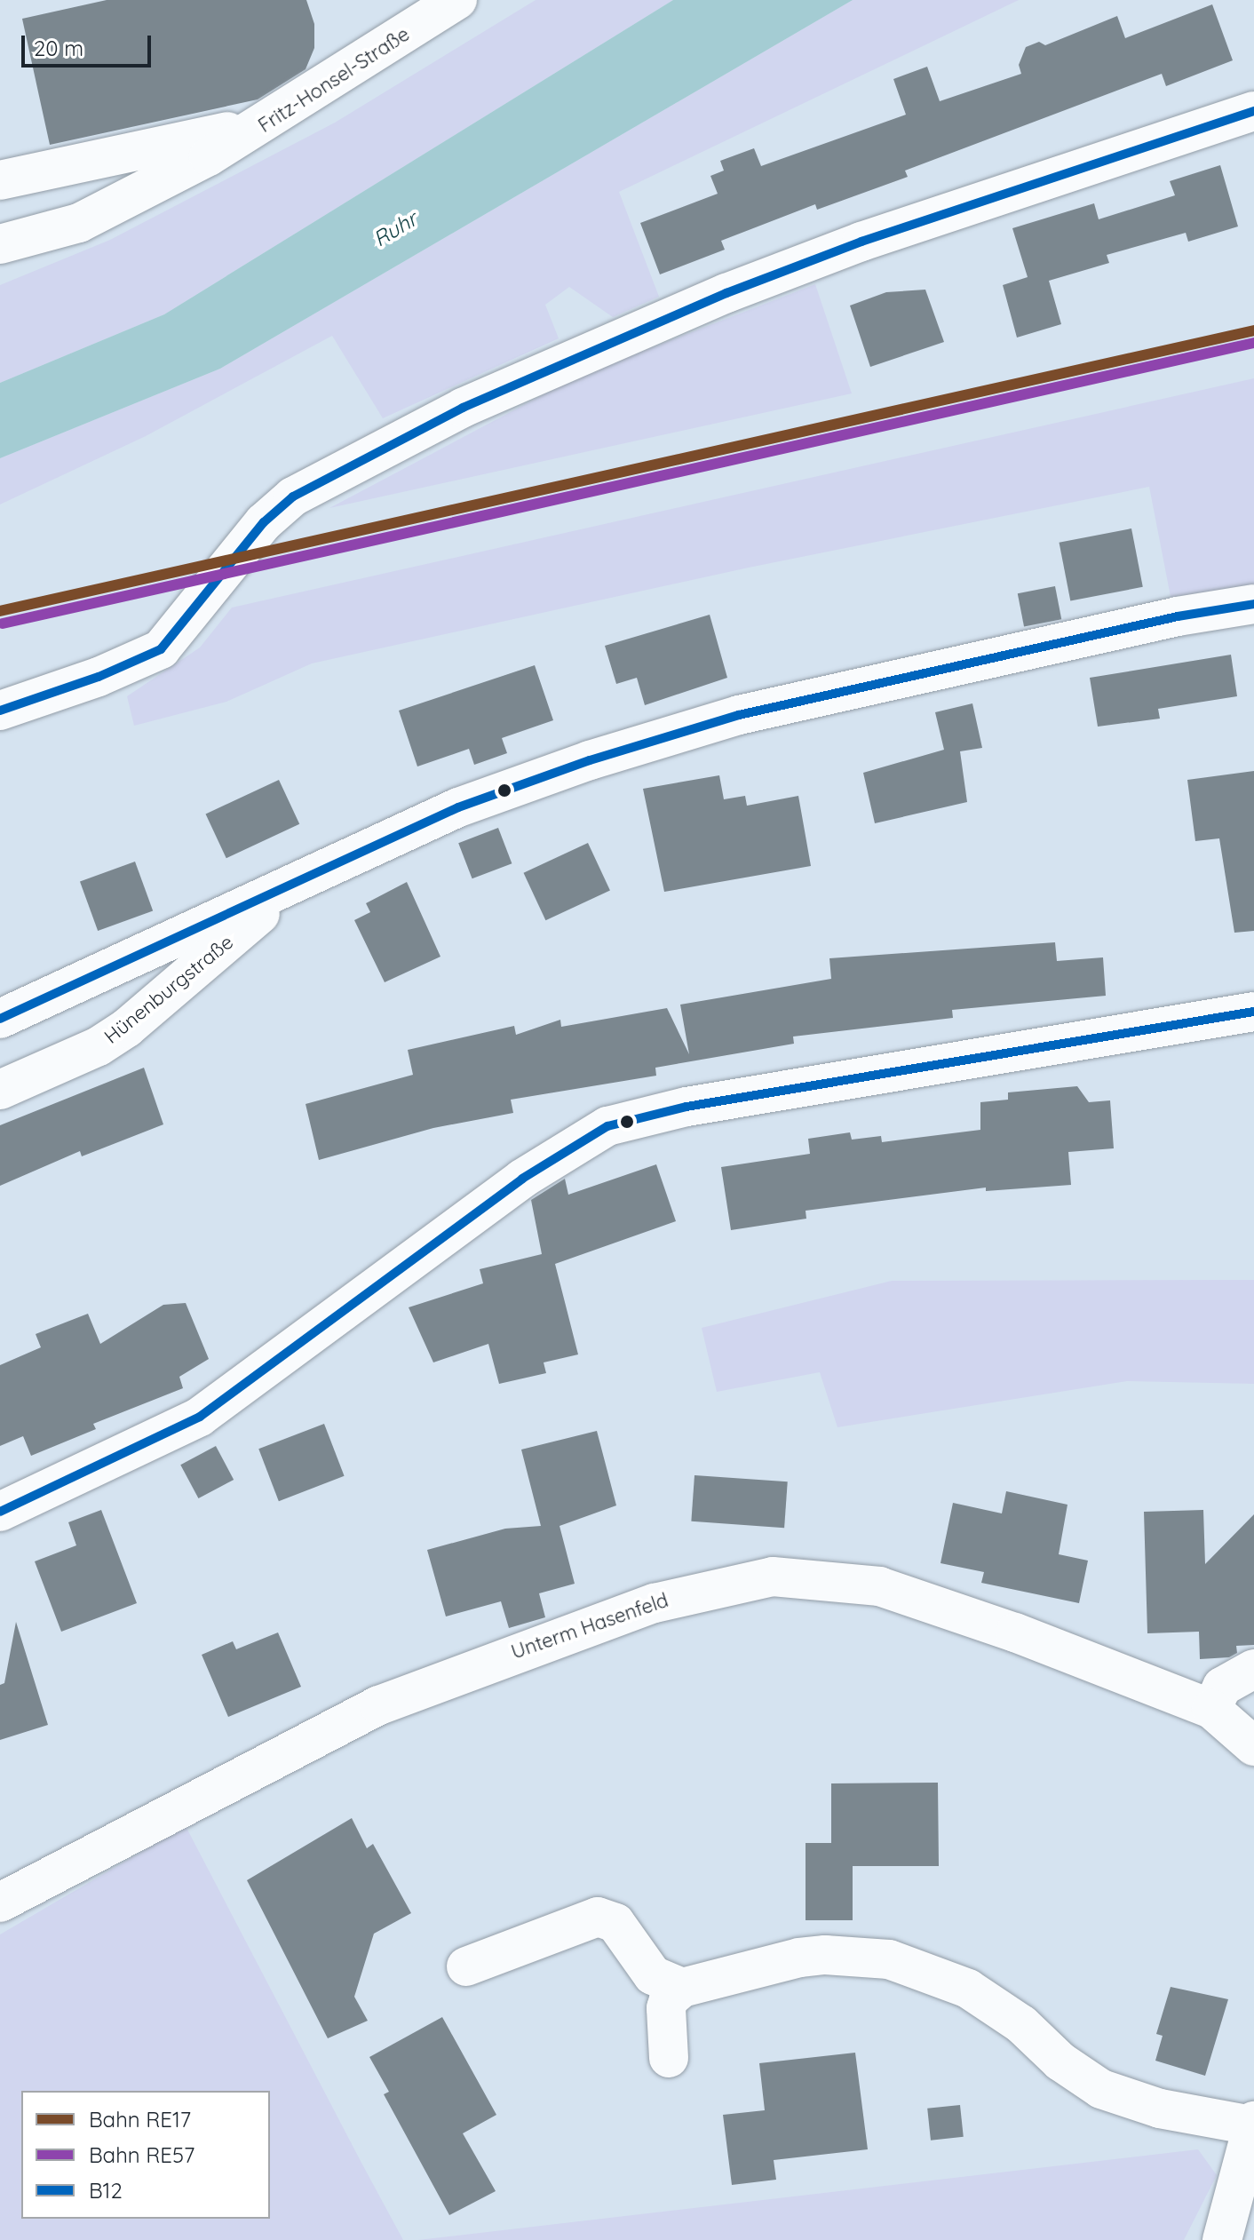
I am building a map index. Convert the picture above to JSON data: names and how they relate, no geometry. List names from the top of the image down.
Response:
{
  "streets": {
    "street": ["Fritz-Honsel-Straße", "Hünenburgstraße", "Unterm Hasenfeld"]
  },
  "water": ["Ruhr"],
  "lines": ["transit line B12", "rail line RE17", "rail line RE57"],
  "legend": ["Bahn RE17", "Bahn RE57", "B12"],
  "scale_bar": "20 m"
}
